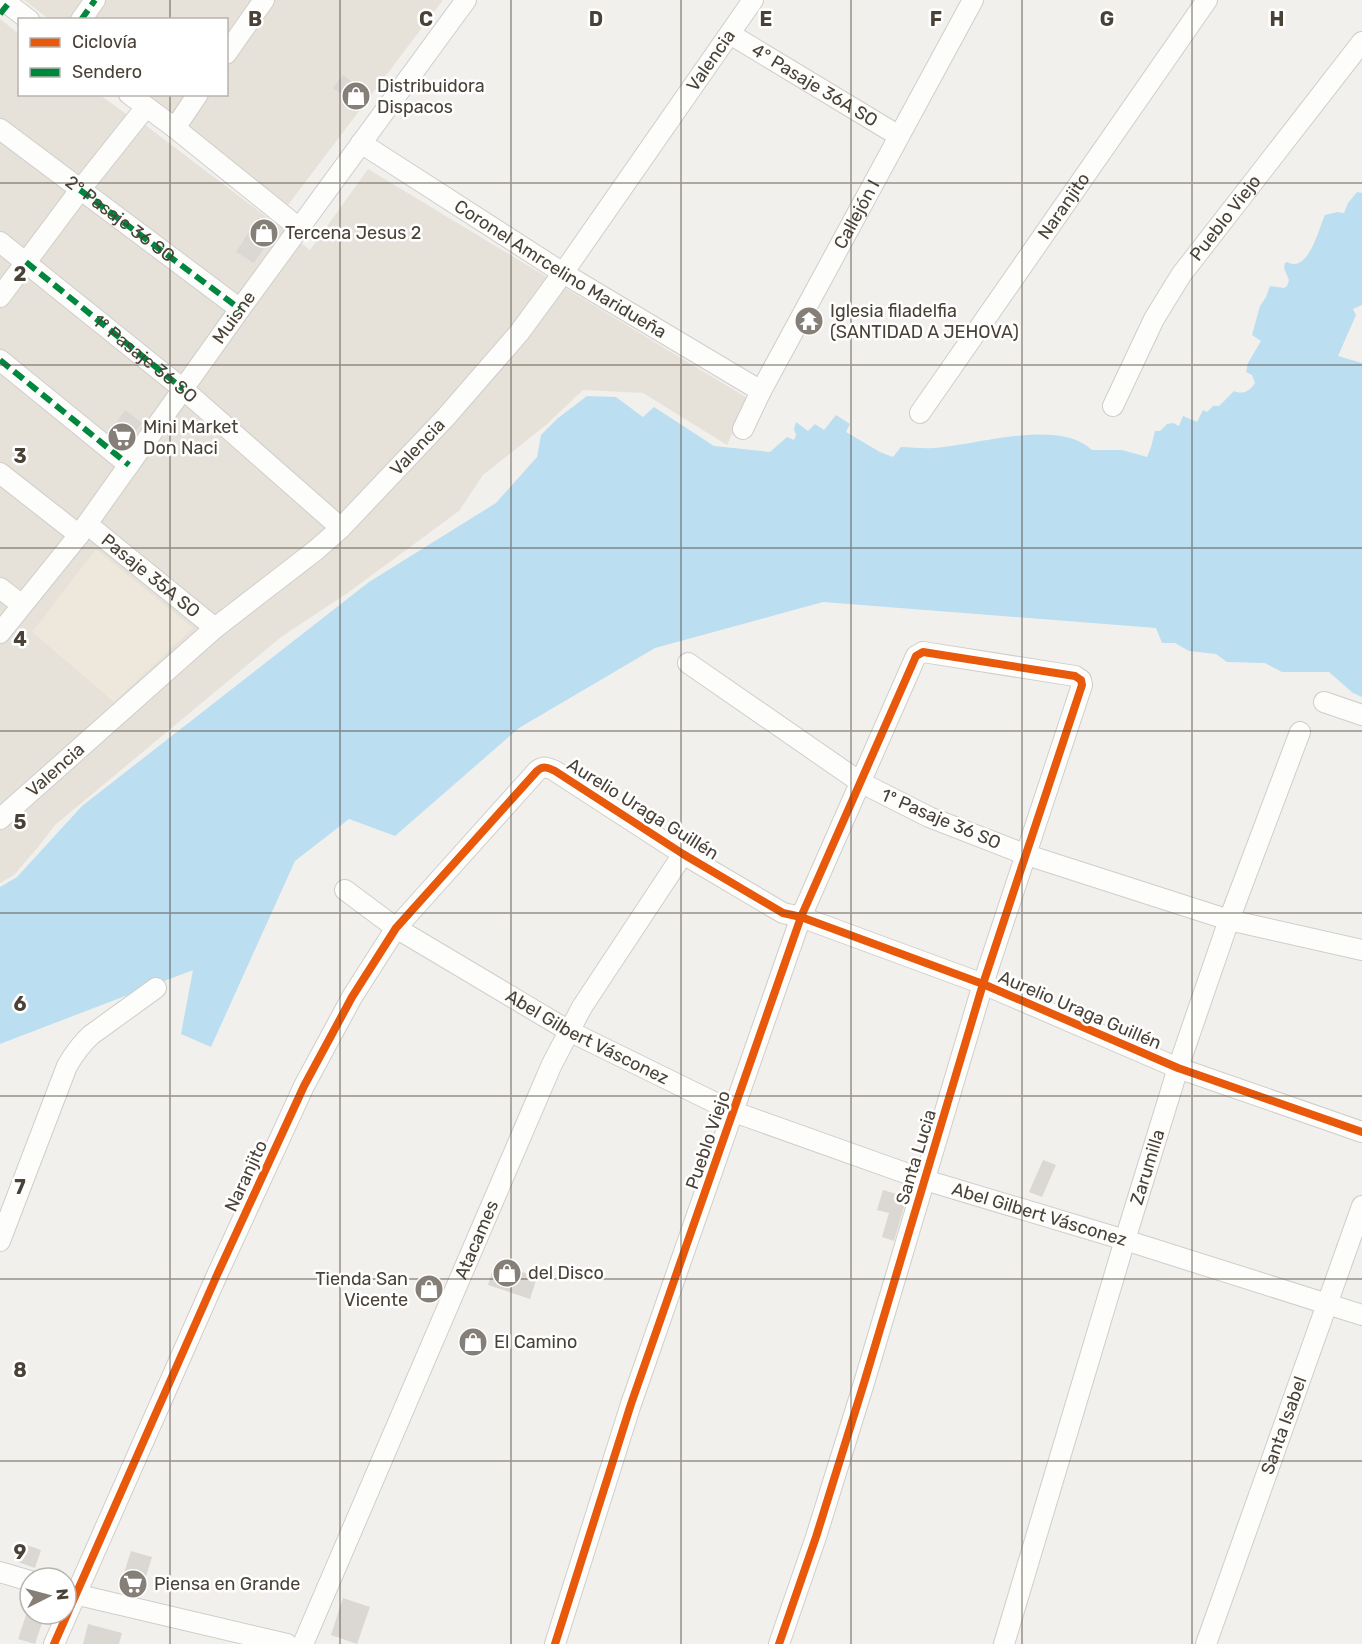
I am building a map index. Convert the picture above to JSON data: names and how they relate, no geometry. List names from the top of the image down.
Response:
{
  "streets": {
    "street": [
      "Valencia",
      "4° Pasaje 36A SO",
      "Naranjito",
      "Callejón I",
      "Pueblo Viejo",
      "2° Pasaje 36 SO",
      "Coronel Amrcelino Maridueña",
      "Muisne",
      "1° Pasaje 36 SO",
      "Pasaje 35A SO",
      "Aurelio Uraga Guillén",
      "1º Pasaje 36 SO",
      "Abel Gilbert Vásconez",
      "Santa Lucia",
      "Zarumilla",
      "Atacames",
      "Santa Isabel"
    ]
  },
  "crossings": [
    ["Valencia", "4° Pasaje 36A SO"],
    ["Valencia", "Coronel Amrcelino Maridueña"],
    ["Valencia", "1° Pasaje 36 SO"],
    ["Valencia", "Pasaje 35A SO"],
    ["4° Pasaje 36A SO", "Callejón I"],
    ["Naranjito", "Aurelio Uraga Guillén"],
    ["Naranjito", "Abel Gilbert Vásconez"],
    ["Callejón I", "Coronel Amrcelino Maridueña"],
    ["Pueblo Viejo", "Aurelio Uraga Guillén"],
    ["Pueblo Viejo", "1º Pasaje 36 SO"],
    ["Pueblo Viejo", "Abel Gilbert Vásconez"],
    ["Pueblo Viejo", "Santa Lucia"],
    ["2° Pasaje 36 SO", "Muisne"],
    ["Coronel Amrcelino Maridueña", "Muisne"],
    ["Muisne", "1° Pasaje 36 SO"],
    ["Muisne", "Pasaje 35A SO"],
    ["Aurelio Uraga Guillén", "Santa Lucia"],
    ["Aurelio Uraga Guillén", "Zarumilla"],
    ["Aurelio Uraga Guillén", "Atacames"],
    ["1º Pasaje 36 SO", "Santa Lucia"],
    ["1º Pasaje 36 SO", "Zarumilla"],
    ["Abel Gilbert Vásconez", "Santa Lucia"],
    ["Abel Gilbert Vásconez", "Zarumilla"],
    ["Abel Gilbert Vásconez", "Atacames"],
    ["Abel Gilbert Vásconez", "Santa Isabel"]
  ],
  "places": {
    "shop": [
      "Distribuidora Dispacos",
      "Tercena Jesus 2",
      "del Disco",
      "Tienda San Vicente",
      "El Camino"
    ],
    "temple": ["Iglesia filadelfia (SANTIDAD A JEHOVA)"],
    "supermarket": ["Mini Market Don Naci", "Piensa en Grande"]
  },
  "legend": ["Ciclovía", "Sendero"],
  "north": "right",
  "grid": {
    "columns": [
      "B",
      "C",
      "D",
      "E",
      "F",
      "G",
      "H"
    ],
    "rows": [
      "2",
      "3",
      "4",
      "5",
      "6",
      "7",
      "8",
      "9"
    ]
  }
}
